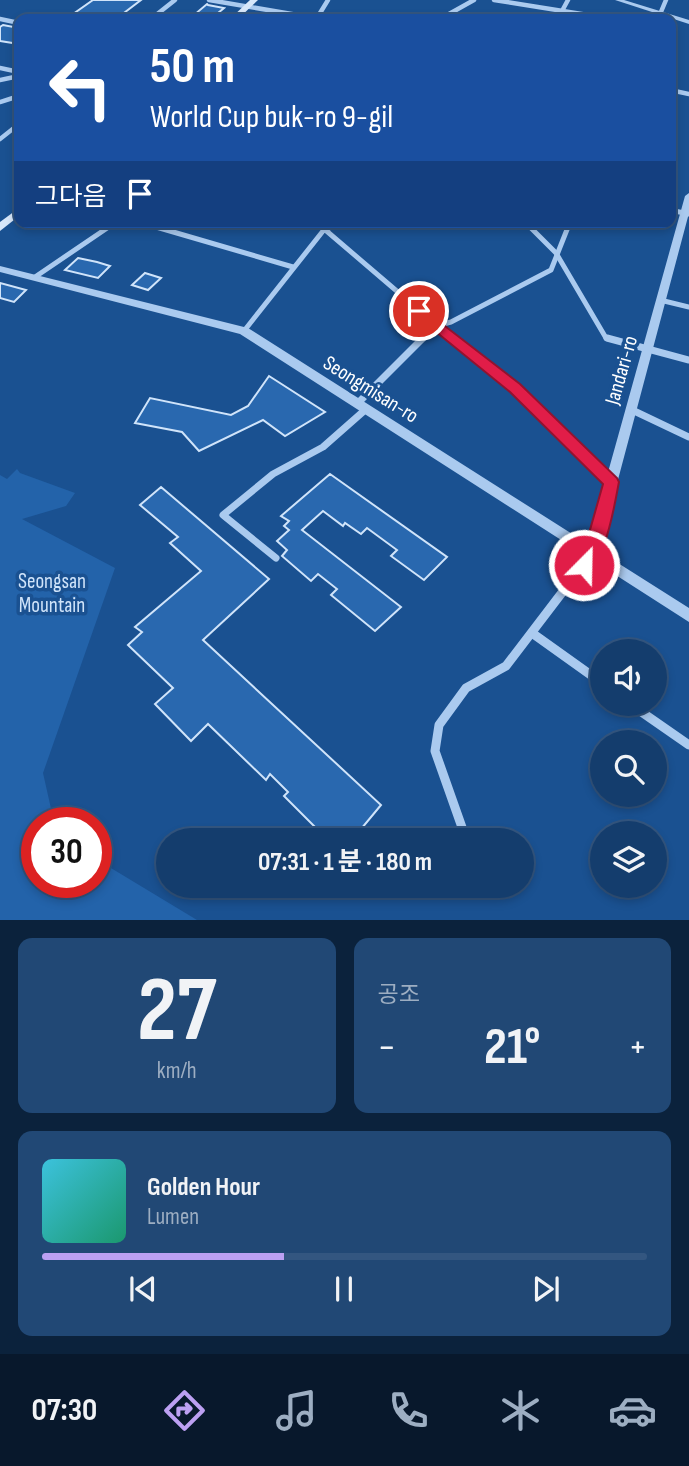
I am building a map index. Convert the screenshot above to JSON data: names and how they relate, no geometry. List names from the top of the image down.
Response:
{
  "streets": {
    "street": ["Jandari-ro", "Seongmisan-ro"]
  },
  "crossings": [
    ["Jandari-ro", "Seongmisan-ro"]
  ],
  "parks": ["Seongsan Mountain"],
  "page": {
    "turn": ["50 m", "World Cup buk-ro 9-gil"],
    "then": "그다음",
    "limit": "30",
    "trip": "07:31 · 1 분 · 180 m",
    "tile": [
      ["27", "km/h"],
      "공조"
    ],
    "heat": ["−", "21°", "+"],
    "song": ["Golden Hour", "Lumen"],
    "tabs": "07:30"
  }
}
